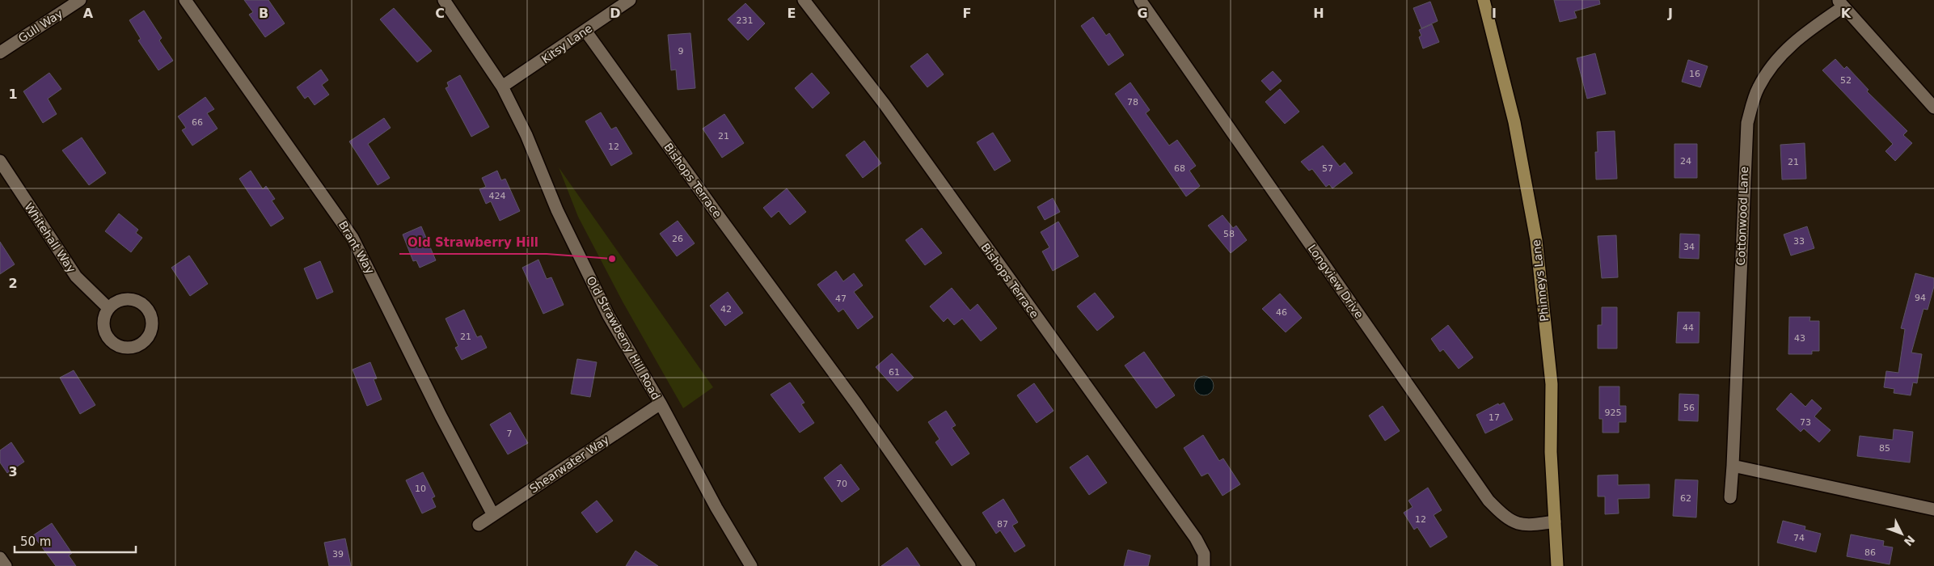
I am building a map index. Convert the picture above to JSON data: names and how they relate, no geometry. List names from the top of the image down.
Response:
{
  "streets": {
    "main road": ["Phinneys Lane"],
    "street": [
      "Gull Way",
      "Kitsy Lane",
      "Bishops Terrace",
      "Cottonwood Lane",
      "Whitehall Way",
      "Brant Way",
      "Longview Drive",
      "Old Strawberry Hill Road",
      "Shearwater Way"
    ]
  },
  "crossings": [
    ["Kitsy Lane", "Bishops Terrace"],
    ["Kitsy Lane", "Old Strawberry Hill Road"],
    ["Brant Way", "Shearwater Way"],
    ["Phinneys Lane", "Longview Drive"],
    ["Old Strawberry Hill Road", "Shearwater Way"]
  ],
  "places": ["Old Strawberry Hill"],
  "house_numbers": [
    "231",
    "9",
    "16",
    "52",
    "78",
    "66",
    "21",
    "12",
    "24",
    "21",
    "68",
    "57",
    "424",
    "58",
    "26",
    "33",
    "34",
    "94",
    "47",
    "42",
    "46",
    "44",
    "21",
    "43",
    "61",
    "56",
    "925",
    "17",
    "73",
    "7",
    "85",
    "70",
    "10",
    "62",
    "12",
    "87",
    "74",
    "86",
    "39"
  ],
  "scale_bar": "50 m",
  "north": "bottom right",
  "grid": {
    "columns": [
      "A",
      "B",
      "C",
      "D",
      "E",
      "F",
      "G",
      "H",
      "I",
      "J",
      "K"
    ],
    "rows": ["1", "2", "3"]
  }
}
